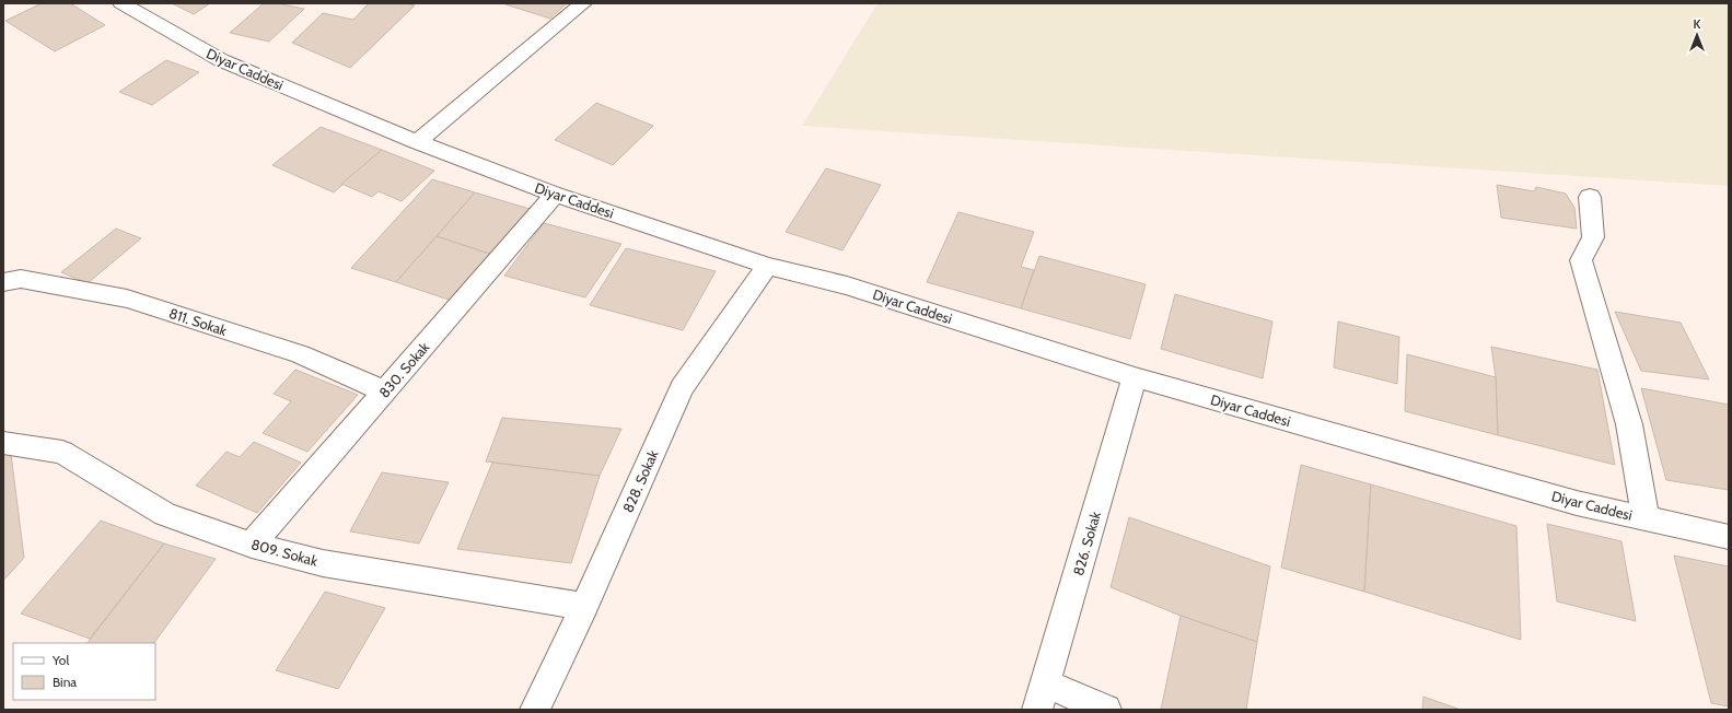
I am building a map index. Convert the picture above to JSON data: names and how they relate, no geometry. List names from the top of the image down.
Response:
{
  "streets": {
    "street": [
      "Diyar Caddesi",
      "811. Sokak",
      "830. Sokak",
      "828. Sokak",
      "826. Sokak",
      "809. Sokak"
    ]
  },
  "crossings": [
    ["Diyar Caddesi", "830. Sokak"],
    ["Diyar Caddesi", "828. Sokak"],
    ["Diyar Caddesi", "826. Sokak"],
    ["811. Sokak", "830. Sokak"],
    ["830. Sokak", "809. Sokak"],
    ["828. Sokak", "809. Sokak"]
  ],
  "legend": ["Yol", "Bina"],
  "north": "top"
}
